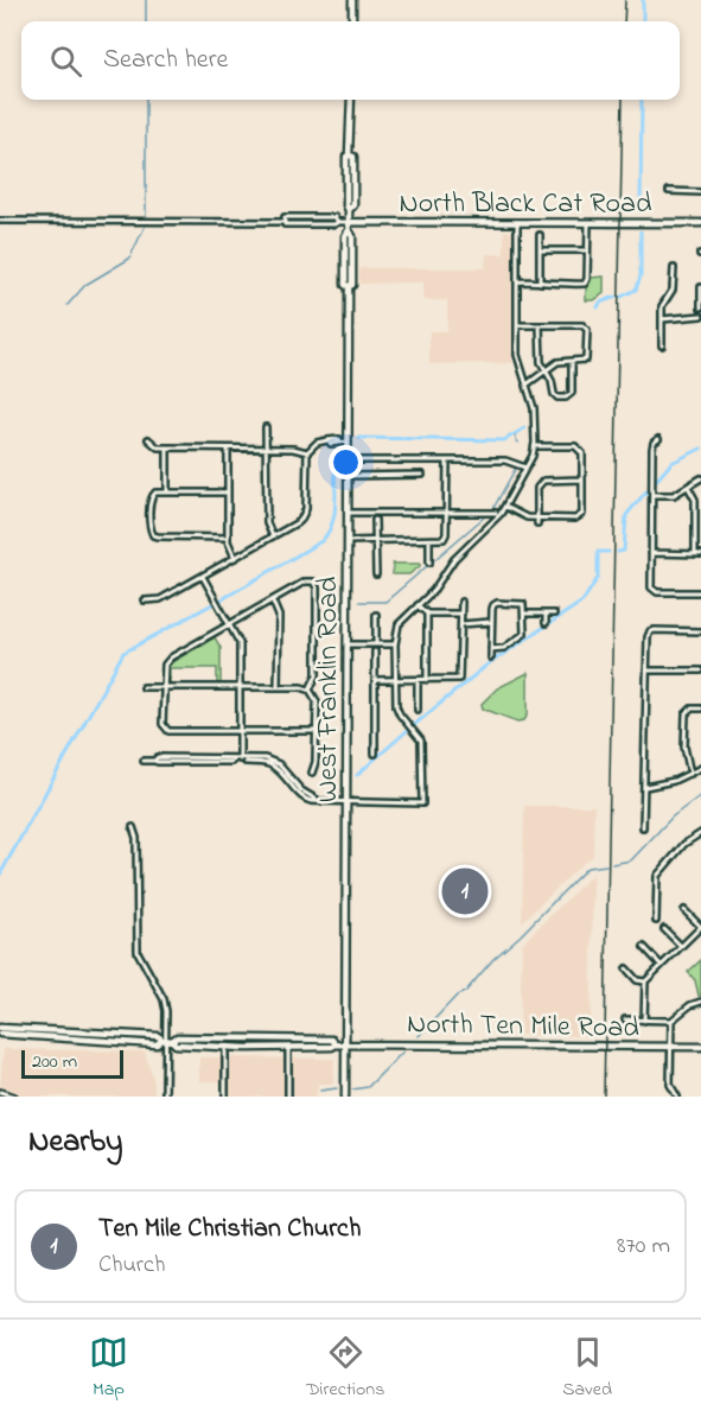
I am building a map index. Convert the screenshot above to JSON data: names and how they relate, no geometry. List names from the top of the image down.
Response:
{
  "streets": {
    "main road": ["North Black Cat Road", "West Franklin Road", "North Ten Mile Road"]
  },
  "crossings": [
    ["North Black Cat Road", "West Franklin Road"],
    ["West Franklin Road", "North Ten Mile Road"]
  ],
  "scale_bar": "200 m",
  "page": {
    "search": "Search here",
    "pins": "1",
    "scale": "200 m",
    "heading": "Nearby",
    "list": [
      {
        "mark": "1",
        "name": "Ten Mile Christian Church",
        "note": "Church",
        "value": "870 m"
      }
    ],
    "nav": ["Map", "Directions", "Saved"]
  }
}
